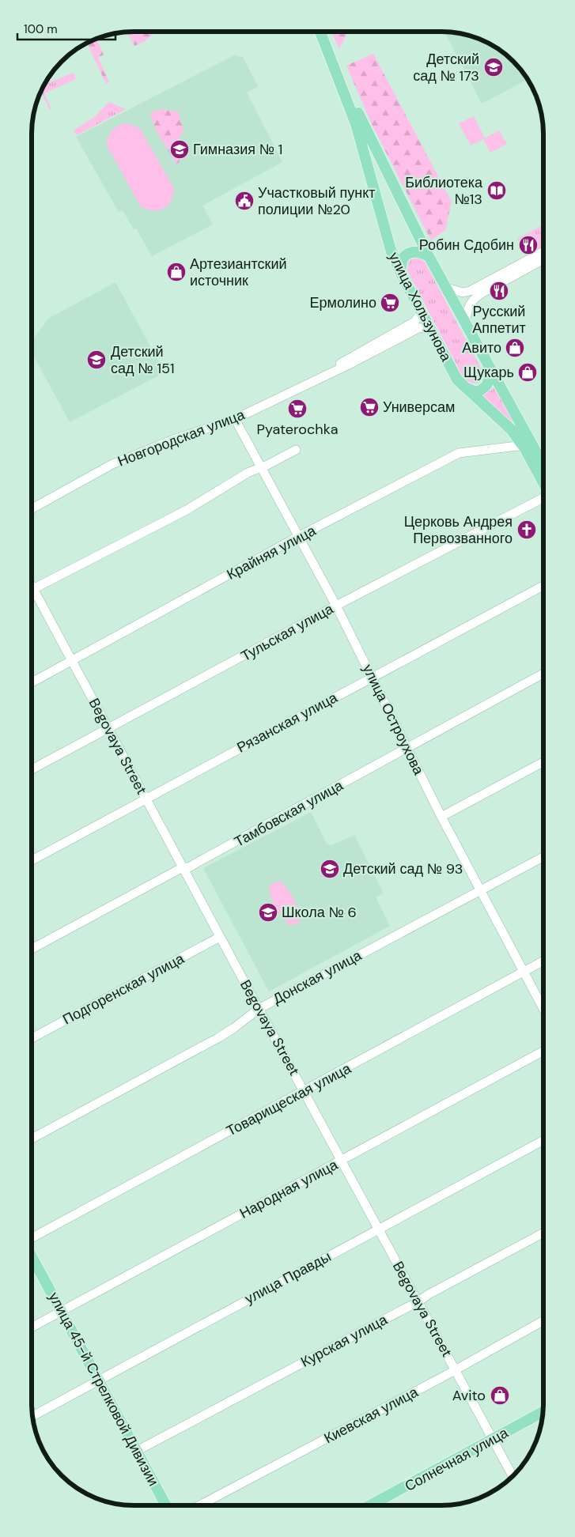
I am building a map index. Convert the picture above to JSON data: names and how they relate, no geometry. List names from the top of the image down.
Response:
{
  "streets": {
    "main road": ["улица Хользунова", "улица 45-й Стрелковой Дивизии", "Солнечная улица"],
    "street": [
      "Новгородская улица",
      "Крайняя улица",
      "Тульская улица",
      "улица Остроухова",
      "Рязанская улица",
      "Begovaya Street",
      "Тамбовская улица",
      "Донская улица",
      "Подгоренская улица",
      "Товарищеская улица",
      "Народная улица",
      "улица Правды",
      "Курская улица",
      "Киевская улица"
    ]
  },
  "crossings": [
    ["улица Хользунова", "Новгородская улица"],
    ["улица Хользунова", "Крайняя улица"],
    ["Новгородская улица", "улица Остроухова"],
    ["Крайняя улица", "улица Остроухова"],
    ["Крайняя улица", "Begovaya Street"],
    ["Тульская улица", "улица Остроухова"],
    ["Тульская улица", "Begovaya Street"],
    ["улица Остроухова", "Рязанская улица"],
    ["улица Остроухова", "Тамбовская улица"],
    ["улица Остроухова", "Донская улица"],
    ["улица Остроухова", "Товарищеская улица"],
    ["Рязанская улица", "Begovaya Street"],
    ["Begovaya Street", "Тамбовская улица"],
    ["Begovaya Street", "Донская улица"],
    ["Begovaya Street", "Подгоренская улица"],
    ["Begovaya Street", "Товарищеская улица"],
    ["Begovaya Street", "Народная улица"],
    ["Begovaya Street", "улица Правды"],
    ["Begovaya Street", "Курская улица"],
    ["Begovaya Street", "Киевская улица"],
    ["Begovaya Street", "Солнечная улица"],
    ["Народная улица", "улица 45-й Стрелковой Дивизии"],
    ["улица Правды", "улица 45-й Стрелковой Дивизии"],
    ["Курская улица", "улица 45-й Стрелковой Дивизии"]
  ],
  "places": {
    "school or university": [
      "Детский сад № 173",
      "Гимназия № 1",
      "Детский сад № 151",
      "Детский сад № 93",
      "Школа № 6"
    ],
    "library": ["Библиотека №13"],
    "public building": ["Участковый пункт полиции №20"],
    "restaurant": ["Робин Сдобин", "Русский Аппетит"],
    "shop": [
      "Артезиантский источник",
      "Авито",
      "Щукарь",
      "Avito"
    ],
    "supermarket": ["Ермолино", "Универсам", "Pyaterochka"],
    "church": ["Церковь Андрея Первозванного"]
  },
  "scale_bar": "100 m"
}
